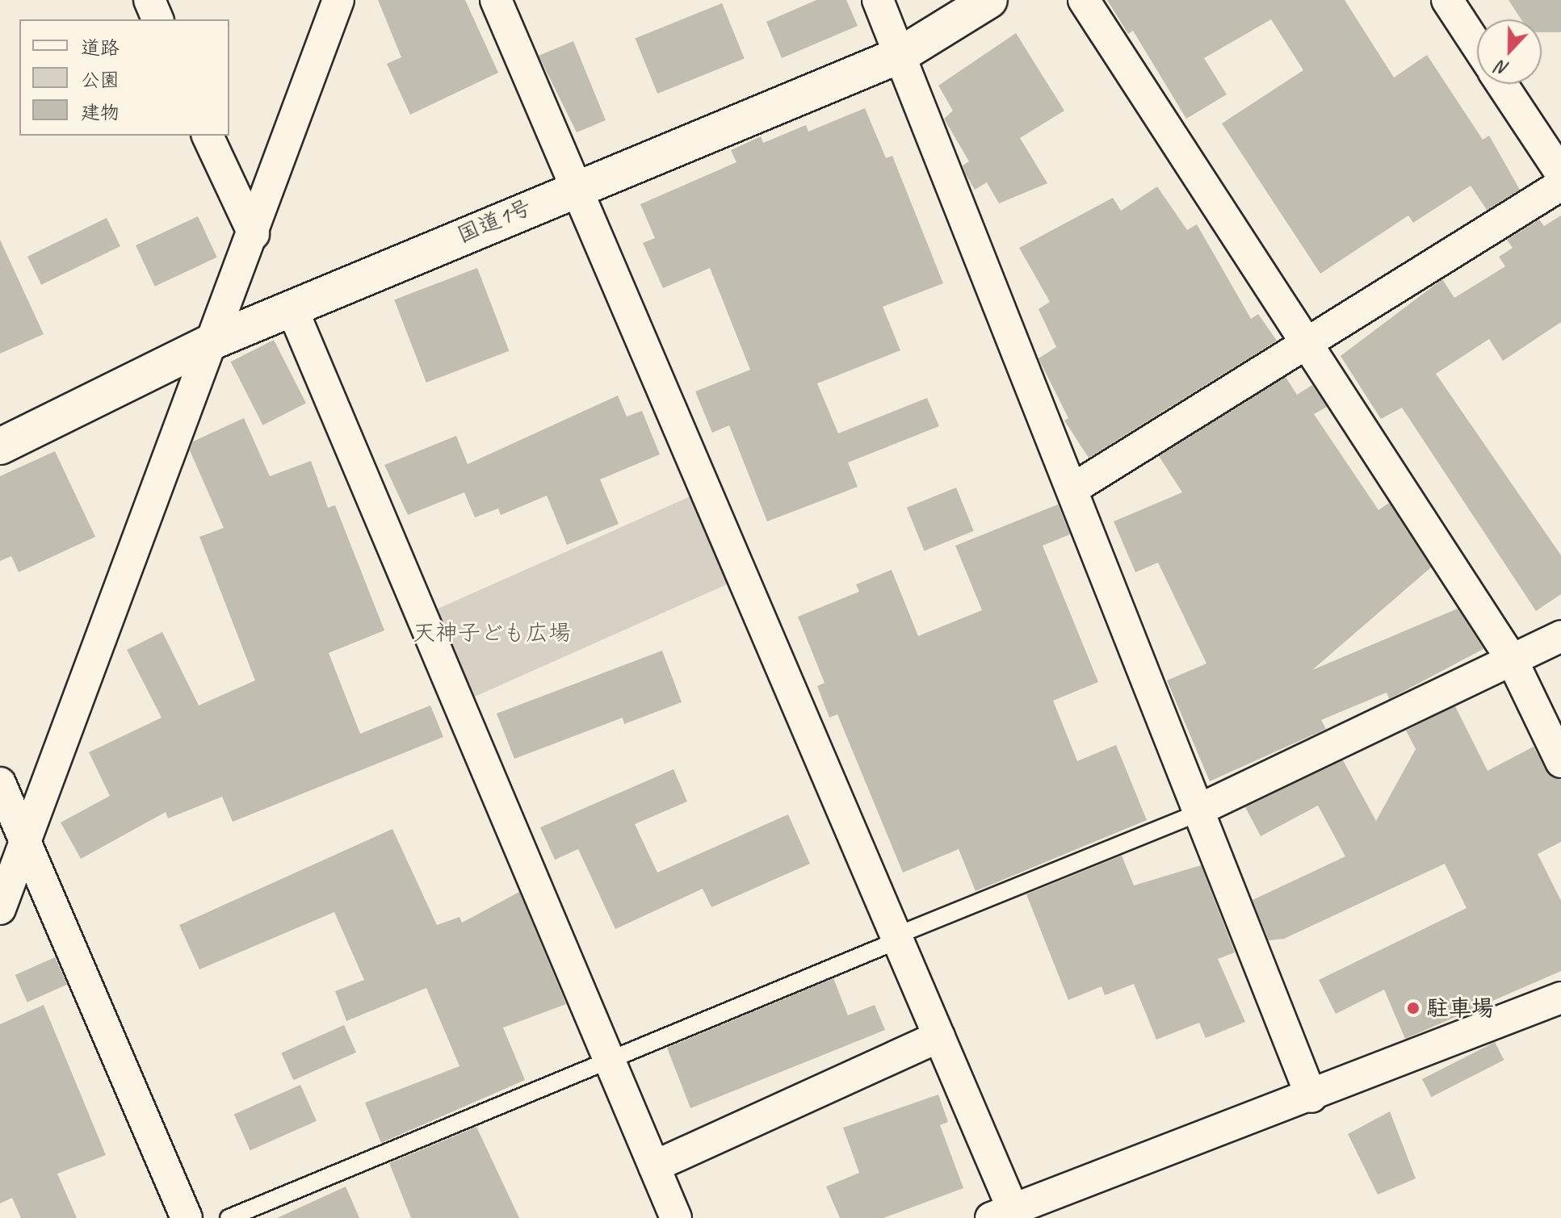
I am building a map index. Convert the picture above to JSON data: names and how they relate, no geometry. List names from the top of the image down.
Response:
{
  "streets": {
    "highway": ["国道1号"]
  },
  "parks": ["天神子ども広場"],
  "places": ["駐車場"],
  "legend": ["道路", "公園", "建物"],
  "north": "bottom"
}
